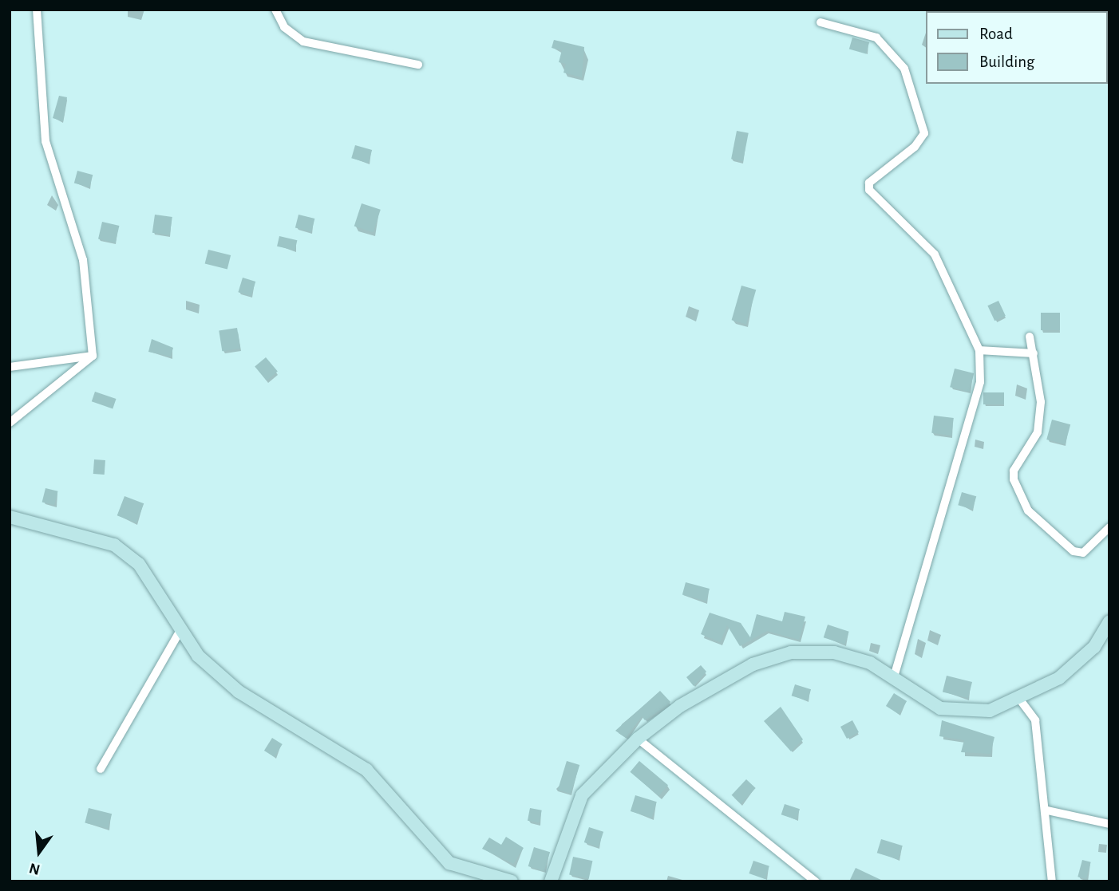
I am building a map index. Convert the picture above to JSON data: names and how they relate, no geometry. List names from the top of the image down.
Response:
{
  "legend": ["Road", "Building"],
  "north": "bottom"
}
